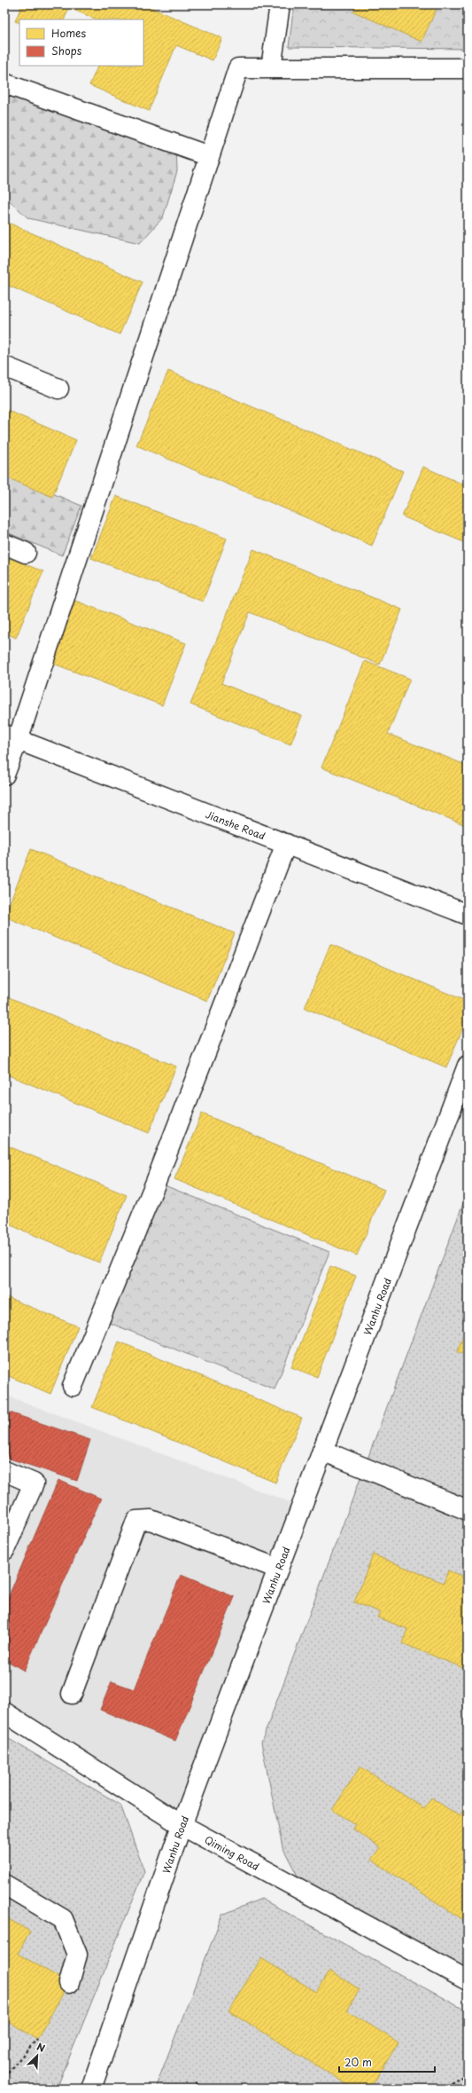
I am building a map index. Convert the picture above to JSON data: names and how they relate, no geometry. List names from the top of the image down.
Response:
{
  "streets": {
    "street": ["Jianshe Road", "Wanhu Road", "Qiming Road"]
  },
  "crossings": [
    ["Wanhu Road", "Qiming Road"]
  ],
  "legend": ["Homes", "Shops"],
  "scale_bar": "20 m",
  "north": "top right"
}
